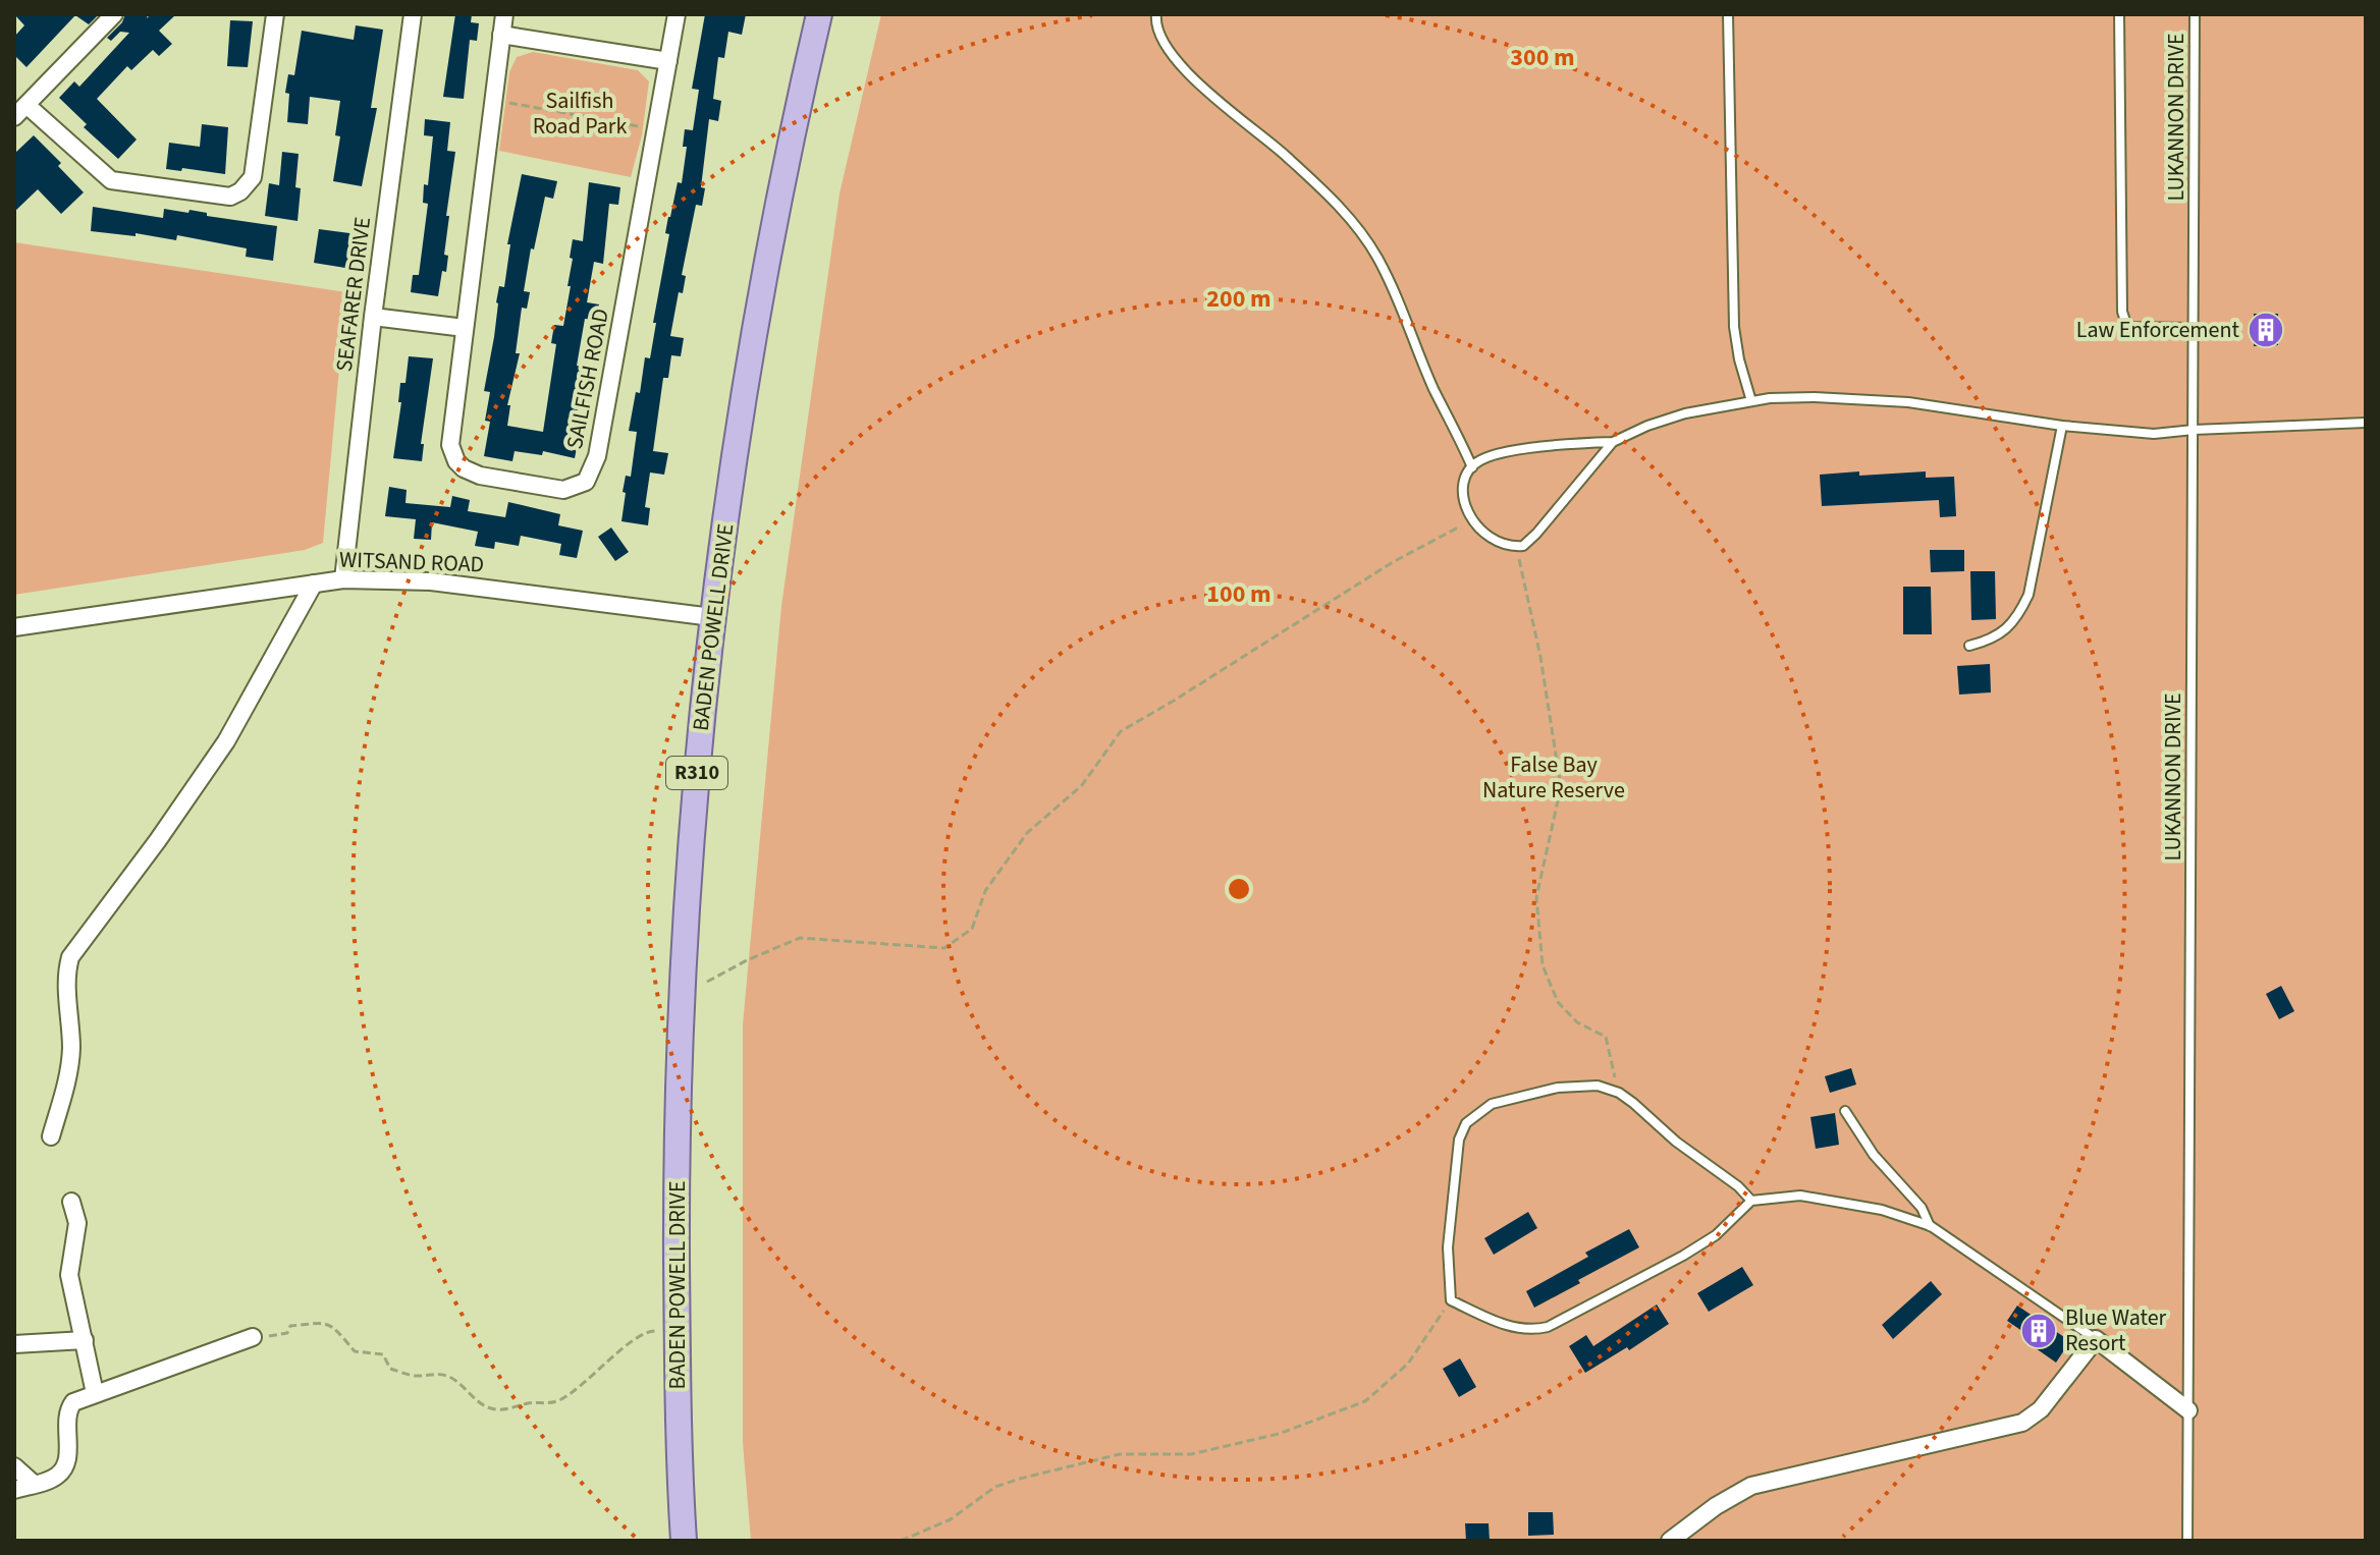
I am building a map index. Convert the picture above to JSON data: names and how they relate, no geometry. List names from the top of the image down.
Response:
{
  "streets": {
    "main road": ["BADEN POWELL DRIVE", "R310"],
    "street": ["SEAFARER DRIVE", "SAILFISH ROAD", "WITSAND ROAD"],
    "lane": ["LUKANNON DRIVE"]
  },
  "crossings": [
    ["SEAFARER DRIVE", "WITSAND ROAD"],
    ["WITSAND ROAD", "BADEN POWELL DRIVE"]
  ],
  "parks": ["Sailfish Road Park", "False Bay Nature Reserve"],
  "places": {
    "building": ["Law Enforcement", "Blue Water Resort"]
  },
  "rings": ["300 m", "200 m", "100 m"]
}
